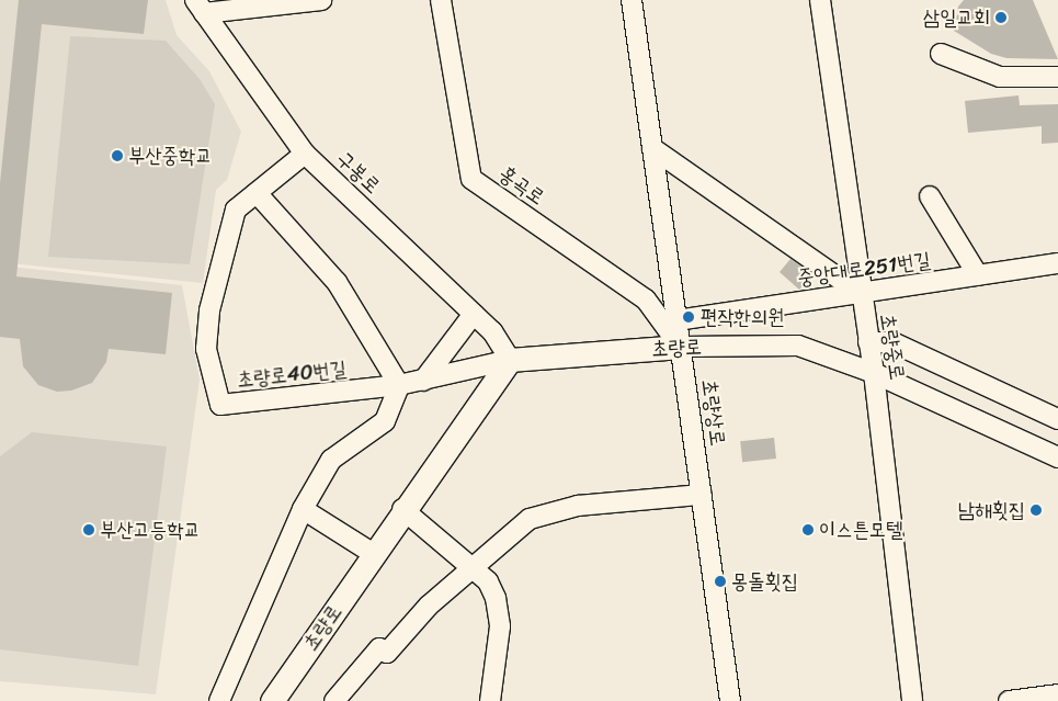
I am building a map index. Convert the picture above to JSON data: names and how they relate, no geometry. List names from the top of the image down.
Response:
{
  "streets": {
    "main road": ["초량로"],
    "street": [
      "구봉로",
      "홍곡로",
      "중앙대로251번길",
      "초량중로",
      "초량로40번길",
      "초량상로"
    ]
  },
  "crossings": [
    ["구봉로", "초량로"],
    ["구봉로", "초량로40번길"],
    ["홍곡로", "초량로"],
    ["홍곡로", "초량상로"],
    ["중앙대로251번길", "초량중로"],
    ["중앙대로251번길", "초량상로"],
    ["초량중로", "초량로"],
    ["초량로", "초량로40번길"],
    ["초량로", "초량상로"]
  ],
  "places": [
    "삼일교회",
    "부산중학교",
    "편작한의원",
    "남해횟집",
    "부산고등학교",
    "이스튼모텔",
    "몽돌횟집"
  ]
}
